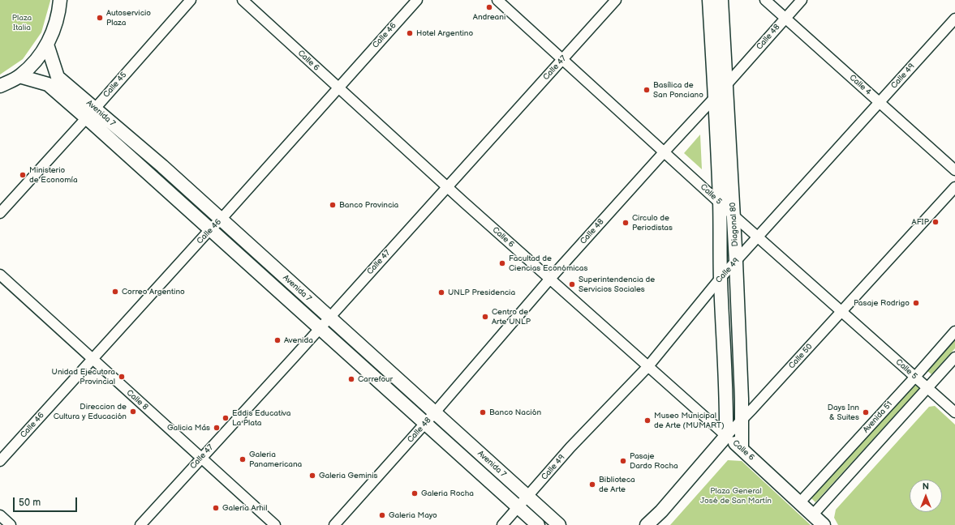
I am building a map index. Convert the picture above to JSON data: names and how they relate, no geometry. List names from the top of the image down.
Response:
{
  "streets": {
    "main road": [
      "Calle 6",
      "Avenida 7",
      "Diagonal 80",
      "Calle 50"
    ],
    "street": [
      "Calle 46",
      "Calle 48",
      "Calle 47",
      "Calle 49",
      "Calle 45",
      "Calle 4",
      "Calle 5",
      "Calle 8",
      "Avenida 51"
    ]
  },
  "crossings": [
    ["Calle 46", "Calle 6"],
    ["Calle 46", "Avenida 7"],
    ["Calle 46", "Calle 8"],
    ["Calle 48", "Calle 6"],
    ["Calle 48", "Calle 4"],
    ["Calle 48", "Avenida 7"],
    ["Calle 48", "Calle 5"],
    ["Calle 48", "Diagonal 80"],
    ["Calle 6", "Calle 47"],
    ["Calle 6", "Calle 49"],
    ["Calle 6", "Diagonal 80"],
    ["Calle 6", "Calle 50"],
    ["Calle 6", "Avenida 51"],
    ["Calle 47", "Avenida 7"],
    ["Calle 47", "Calle 5"],
    ["Calle 47", "Calle 8"],
    ["Calle 49", "Calle 4"],
    ["Calle 49", "Avenida 7"],
    ["Calle 49", "Calle 5"],
    ["Calle 49", "Diagonal 80"],
    ["Calle 45", "Avenida 7"],
    ["Calle 5", "Diagonal 80"],
    ["Calle 5", "Calle 50"],
    ["Calle 5", "Avenida 51"],
    ["Diagonal 80", "Calle 50"]
  ],
  "parks": ["Plaza Italia", "Plaza General José de San Martín"],
  "places": [
    "Andreani",
    "Autoservicio Plaza",
    "Hotel Argentino",
    "Basílica de San Ponciano",
    "Ministerio de Economía",
    "Banco Provincia",
    "AFIP",
    "Circulo de Periodistas",
    "Facultad de Ciencias Económicas",
    "Superintendencia de Servicios Sociales",
    "Correo Argentino",
    "UNLP Presidencia",
    "Pasaje Rodrigo",
    "Centro de Arte UNLP",
    "Avenida",
    "Unidad Ejecutora Provincial",
    "Carrefour",
    "Direccion de Cultura y Educación",
    "Banco Nación",
    "Days Inn & Suites",
    "Eddis Educativa La Plata",
    "Museo Municipal de Arte (MUMART)",
    "Galicia Más",
    "Galeria Panamericana",
    "Pasaje Dardo Rocha",
    "Galeria Geminis",
    "Biblioteca de Arte",
    "Galeria Rocha",
    "Galeria Arhil",
    "Galeria Mayo"
  ],
  "scale_bar": "50 m",
  "north": "top"
}
